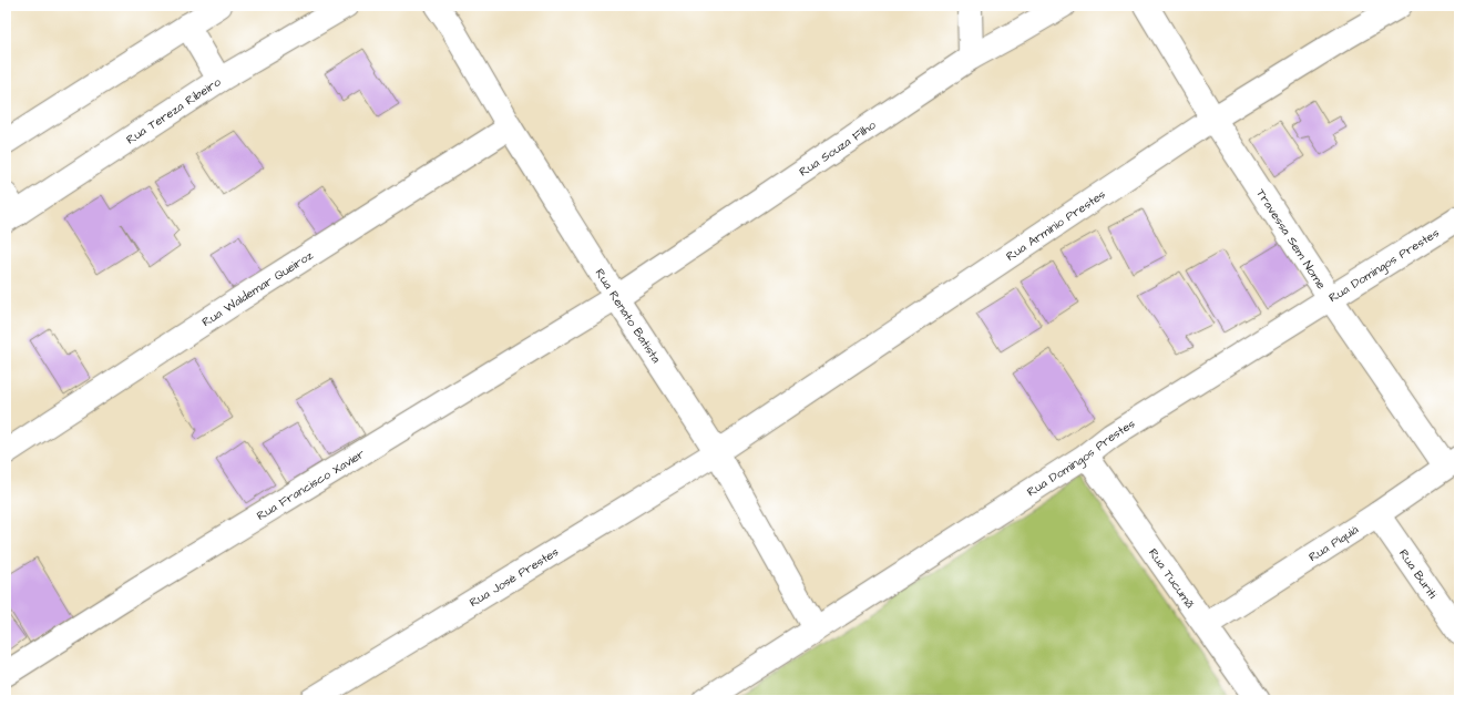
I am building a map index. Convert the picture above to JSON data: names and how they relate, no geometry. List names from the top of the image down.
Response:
{
  "streets": {
    "street": [
      "Rua Tereza Ribeiro",
      "Rua Souza Filho",
      "Rua Arminio Prestes",
      "Travessa Sem Nome",
      "Rua Domingos Prestes",
      "Rua Waldemar Queiroz",
      "Rua Renato Batista",
      "Rua Francisco Xavier",
      "Rua Piquiá",
      "Rua Buriti",
      "Rua José Prestes",
      "Rua Tucumã"
    ]
  },
  "crossings": [
    ["Rua Souza Filho", "Rua Renato Batista"],
    ["Rua Souza Filho", "Rua Francisco Xavier"],
    ["Rua Arminio Prestes", "Travessa Sem Nome"],
    ["Rua Arminio Prestes", "Rua Renato Batista"],
    ["Rua Arminio Prestes", "Rua José Prestes"],
    ["Travessa Sem Nome", "Rua Domingos Prestes"],
    ["Travessa Sem Nome", "Rua Piquiá"],
    ["Rua Domingos Prestes", "Rua Renato Batista"],
    ["Rua Domingos Prestes", "Rua Tucumã"],
    ["Rua Waldemar Queiroz", "Rua Renato Batista"],
    ["Rua Renato Batista", "Rua Francisco Xavier"],
    ["Rua Renato Batista", "Rua José Prestes"],
    ["Rua Piquiá", "Rua Buriti"],
    ["Rua Piquiá", "Rua Tucumã"]
  ]
}
